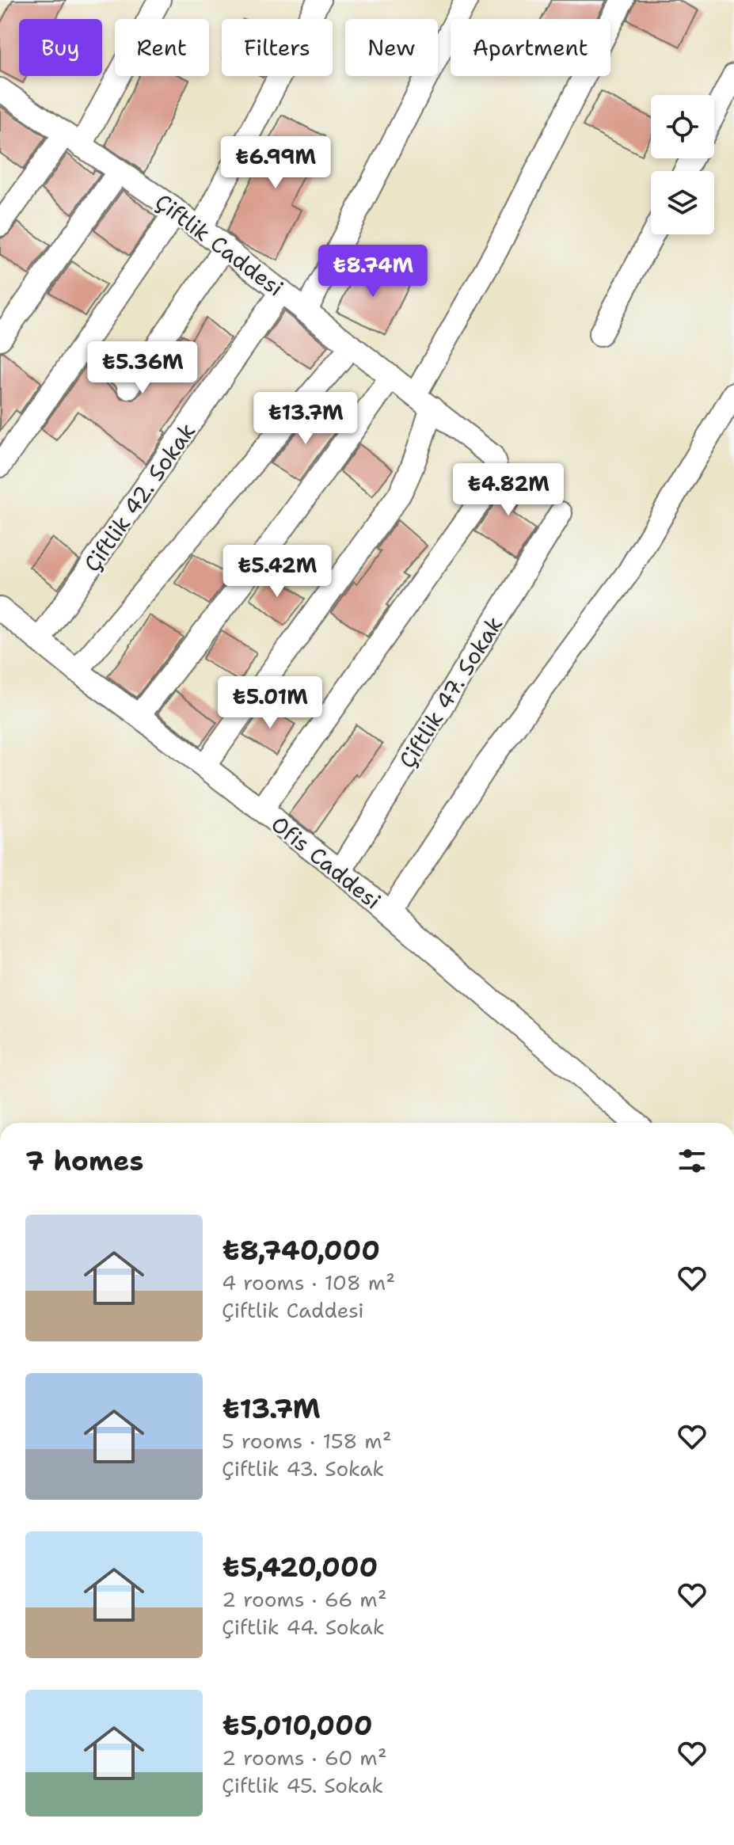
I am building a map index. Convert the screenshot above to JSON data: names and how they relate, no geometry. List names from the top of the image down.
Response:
{
  "streets": {
    "street": [
      "Çiftlik Caddesi",
      "Çiftlik 42. Sokak",
      "Çiftlik 47. Sokak",
      "Ofis Caddesi"
    ]
  },
  "crossings": [
    ["Çiftlik Caddesi", "Çiftlik 42. Sokak"],
    ["Çiftlik Caddesi", "Ofis Caddesi"],
    ["Çiftlik 42. Sokak", "Ofis Caddesi"],
    ["Çiftlik 47. Sokak", "Ofis Caddesi"]
  ],
  "page": {
    "chip": [
      "Buy",
      "Rent",
      "Filters",
      "New",
      "Apartment"
    ],
    "price": [
      "₺6.99M",
      "₺8.74M",
      "₺5.36M",
      "₺13.7M",
      "₺4.82M",
      "₺5.42M",
      "₺5.01M"
    ],
    "heading": "7 homes",
    "list": [
      {
        "name": "₺8,740,000",
        "note": "4 rooms · 108 m² · Çiftlik Caddesi"
      },
      {
        "name": "₺13.7M",
        "note": "5 rooms · 158 m² · Çiftlik 43. Sokak"
      },
      {
        "name": "₺5,420,000",
        "note": "2 rooms · 66 m² · Çiftlik 44. Sokak"
      },
      {
        "name": "₺5,010,000",
        "note": "2 rooms · 60 m² · Çiftlik 45. Sokak"
      }
    ]
  }
}
